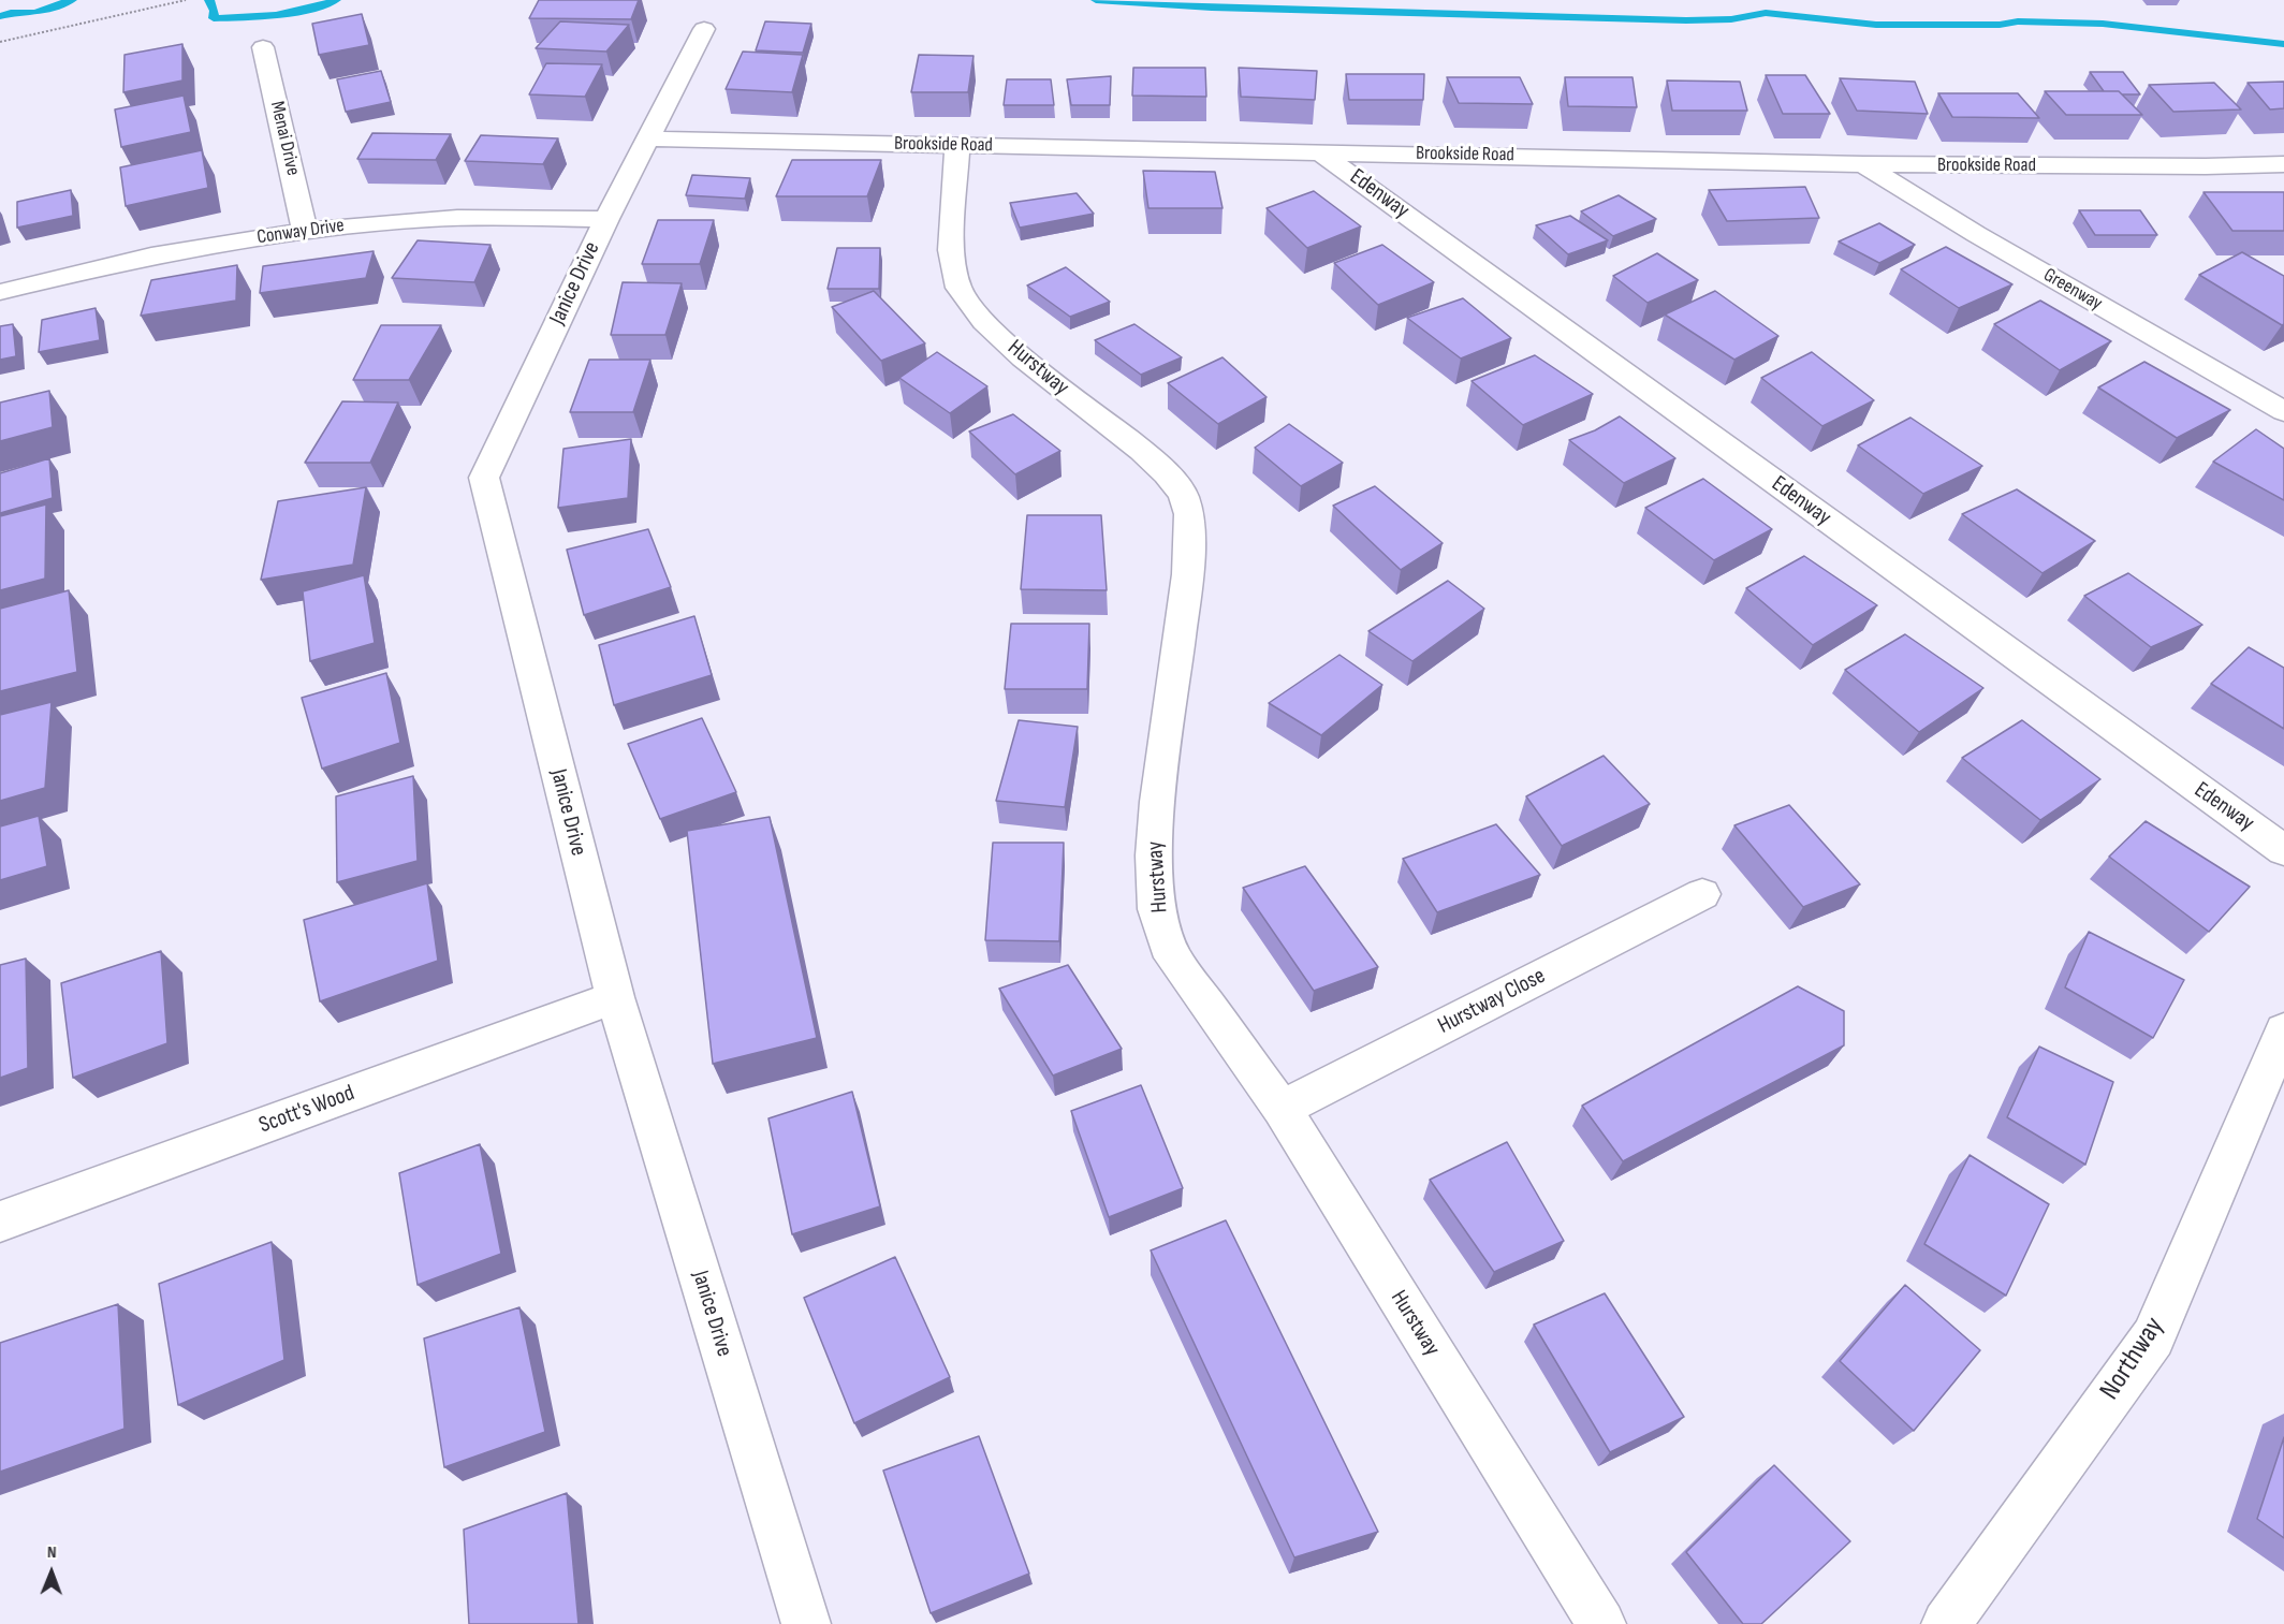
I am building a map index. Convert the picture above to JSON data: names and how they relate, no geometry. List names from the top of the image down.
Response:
{
  "streets": {
    "street": [
      "Menai Drive",
      "Brookside Road",
      "Edenway",
      "Conway Drive",
      "Janice Drive",
      "Greenway",
      "Hurstway",
      "Hurstway Close",
      "Scott's Wood",
      "Northway"
    ]
  },
  "crossings": [
    ["Menai Drive", "Conway Drive"],
    ["Brookside Road", "Edenway"],
    ["Brookside Road", "Janice Drive"],
    ["Brookside Road", "Greenway"],
    ["Brookside Road", "Hurstway"],
    ["Conway Drive", "Janice Drive"],
    ["Janice Drive", "Scott's Wood"],
    ["Hurstway", "Hurstway Close"]
  ],
  "north": "top"
}
